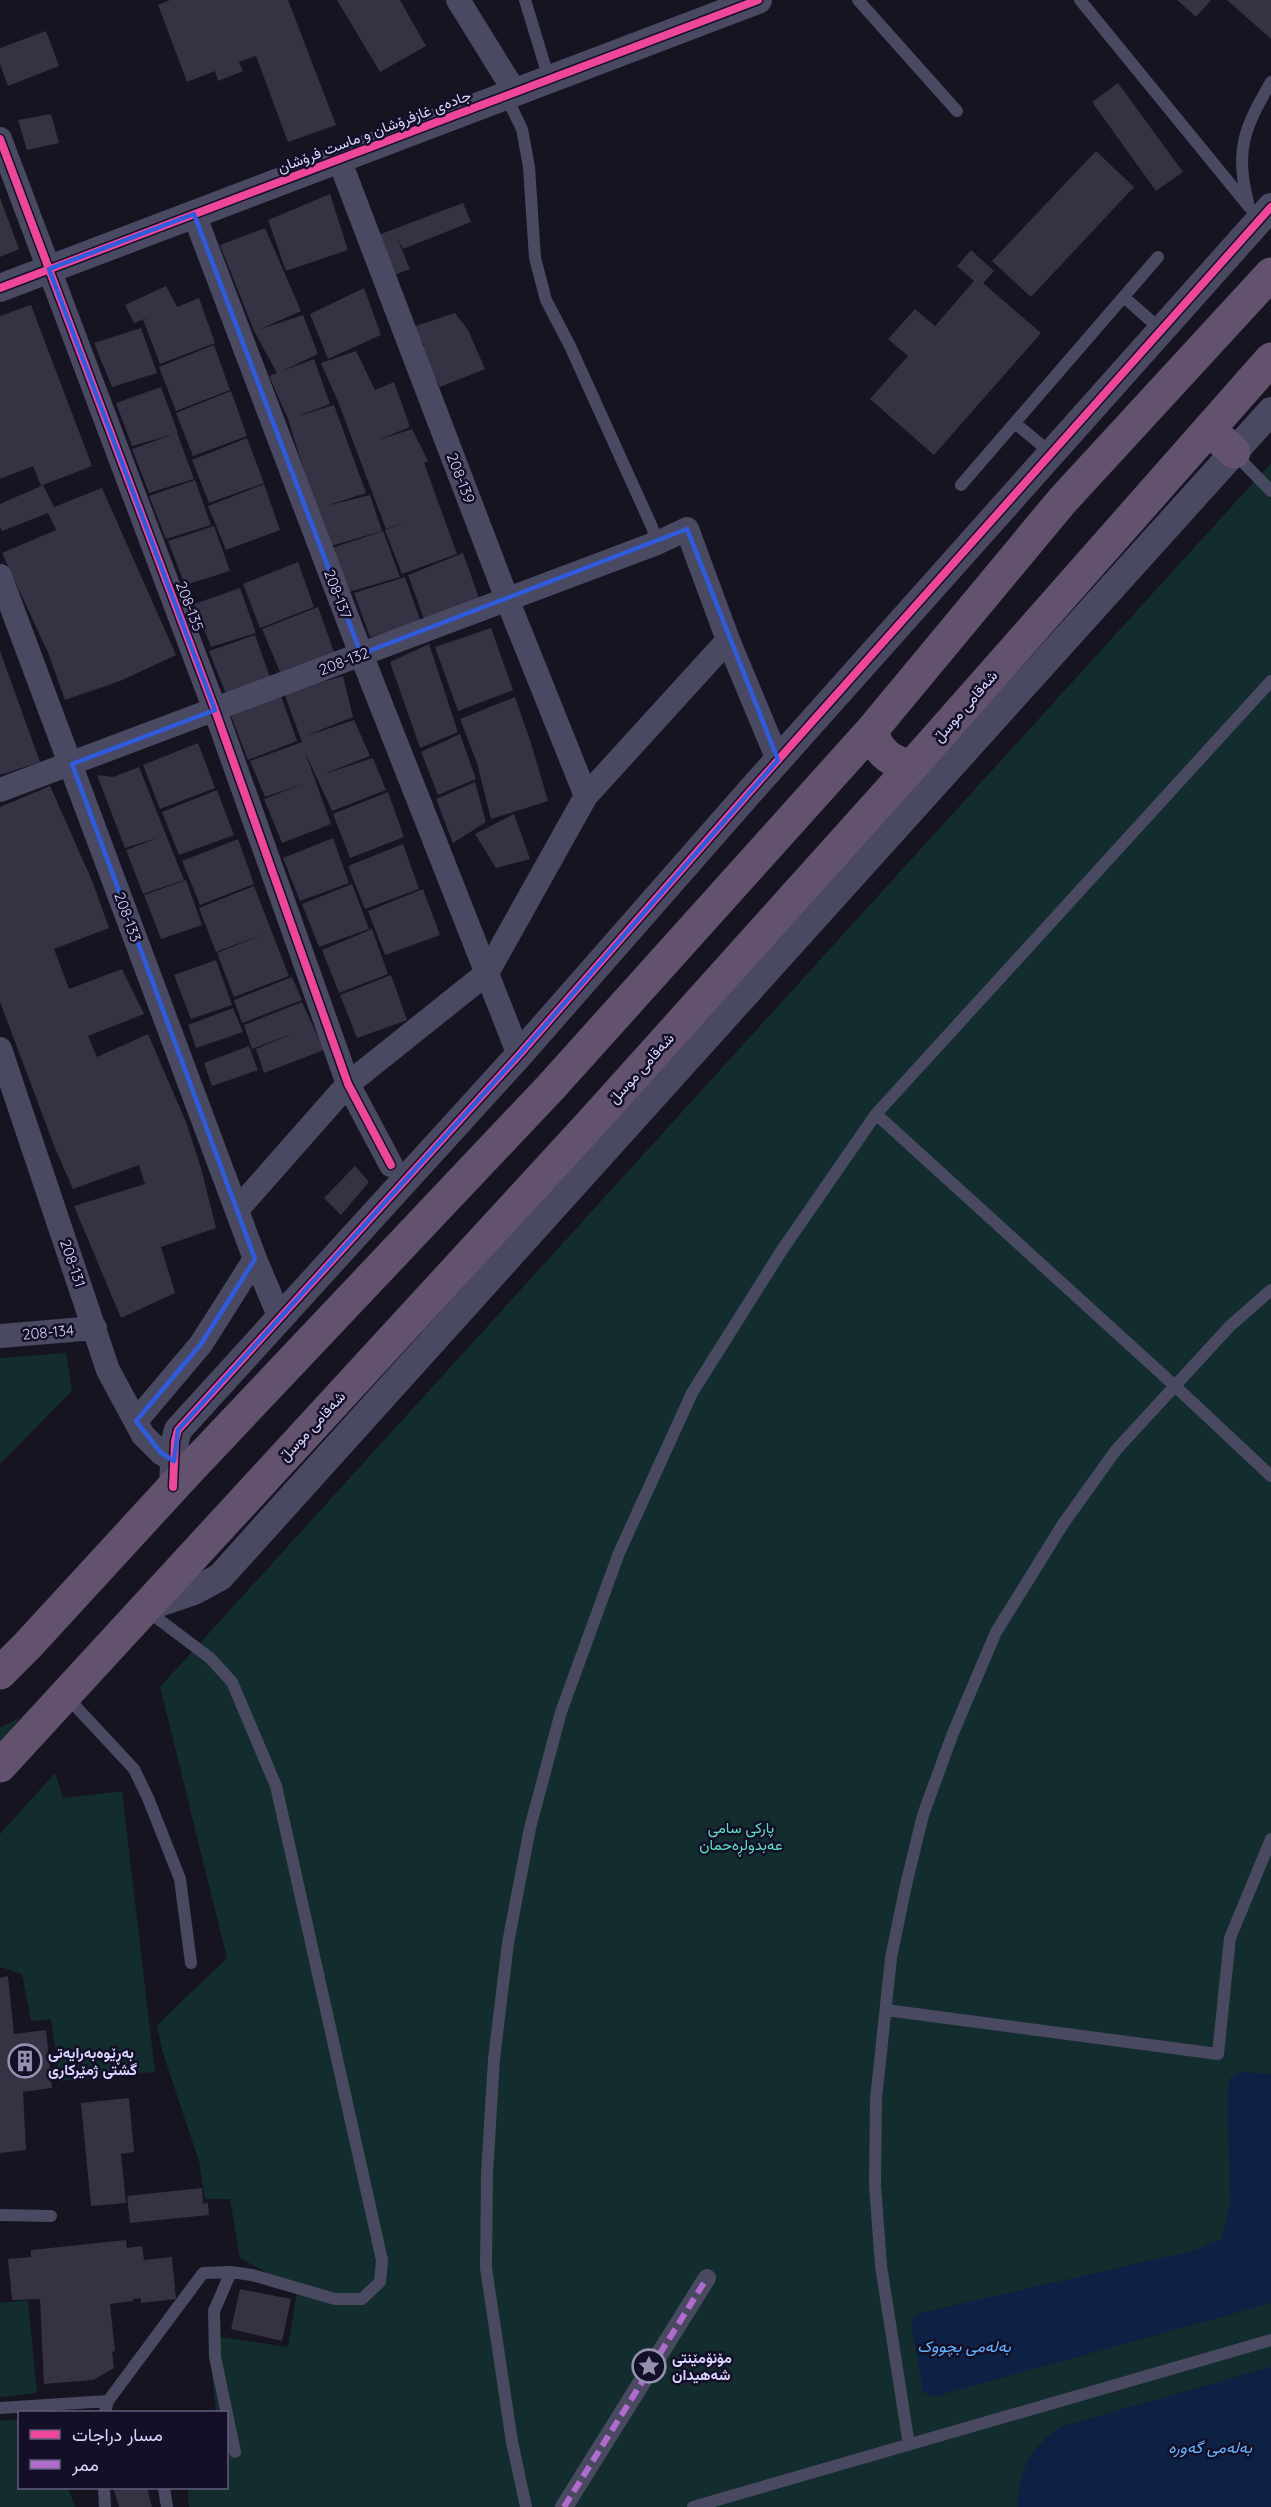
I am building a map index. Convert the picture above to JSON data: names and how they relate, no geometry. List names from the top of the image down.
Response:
{
  "streets": {
    "highway": ["شەقامی موسڵ"],
    "street": [
      "جاده‌ی غازفرۆشان و ماست فرۆشان",
      "208-139",
      "208-137",
      "208-135",
      "208-132",
      "208-133",
      "208-131",
      "208-134"
    ]
  },
  "crossings": [
    ["جاده‌ی غازفرۆشان و ماست فرۆشان", "208-139"],
    ["جاده‌ی غازفرۆشان و ماست فرۆشان", "208-137"],
    ["جاده‌ی غازفرۆشان و ماست فرۆشان", "208-135"],
    ["208-139", "208-132"],
    ["208-137", "208-132"],
    ["208-135", "208-132"],
    ["208-132", "208-133"],
    ["208-131", "208-134"]
  ],
  "water": ["بەلەمی بچووک", "بەلەمی گەورە"],
  "parks": ["پارکی سامی عەبدولڕەحمان"],
  "places": {
    "building": ["بەڕێوەبەرایەتی گشتی ژمێركاری"],
    "place": ["مۆنۆمێنتی شەھیدان"]
  },
  "legend": ["مسار دراجات", "ممر"]
}
